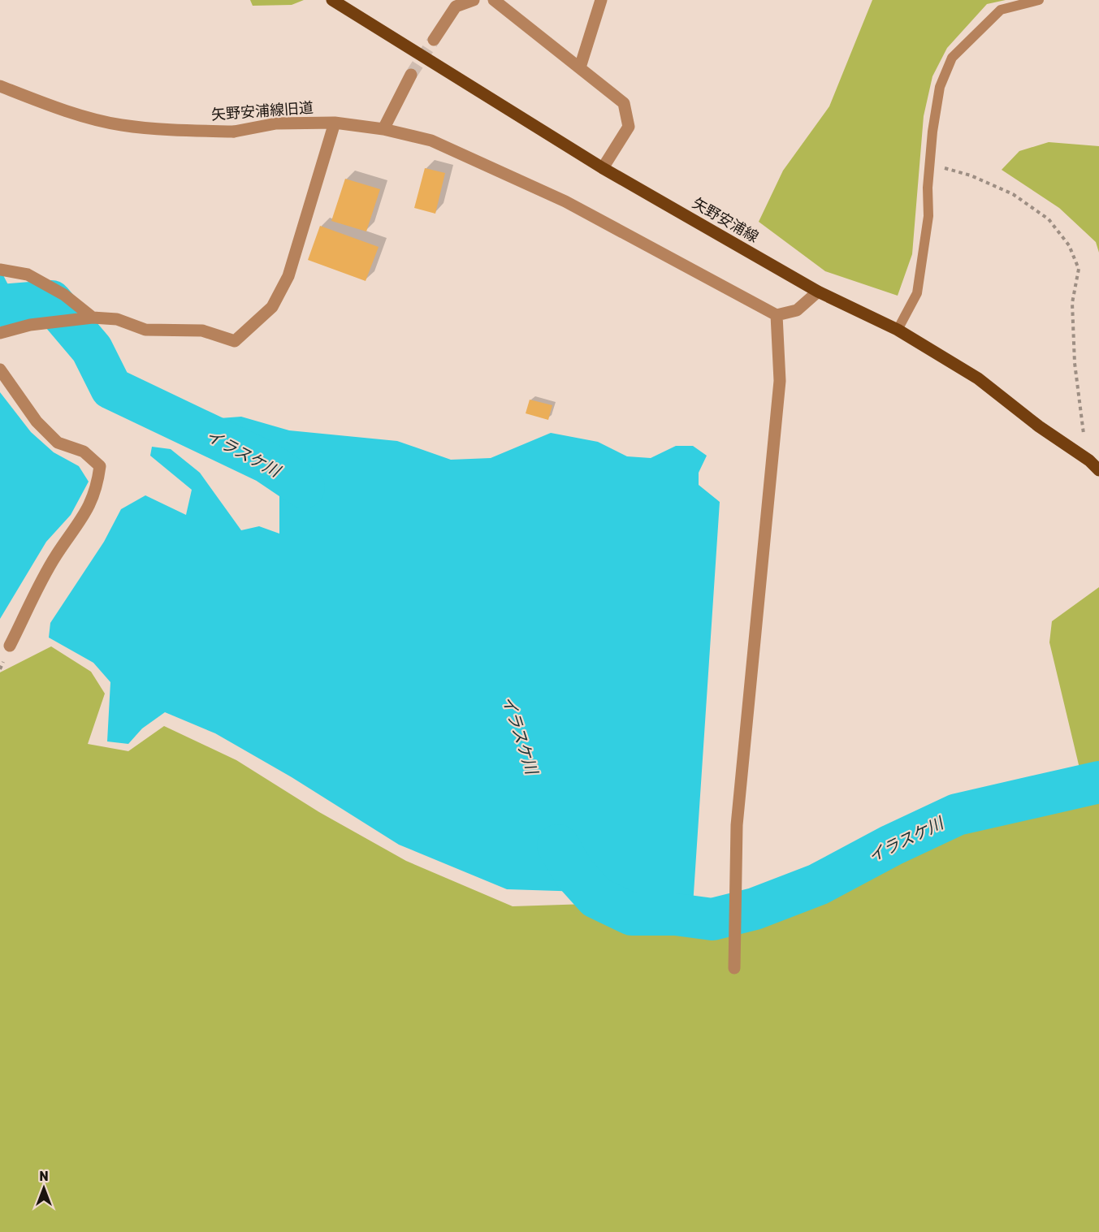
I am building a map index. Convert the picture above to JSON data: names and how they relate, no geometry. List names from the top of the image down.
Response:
{
  "streets": {
    "main road": ["矢野安浦線"],
    "street": ["矢野安浦線旧道"]
  },
  "water": ["イラスケ川"],
  "north": "top"
}
